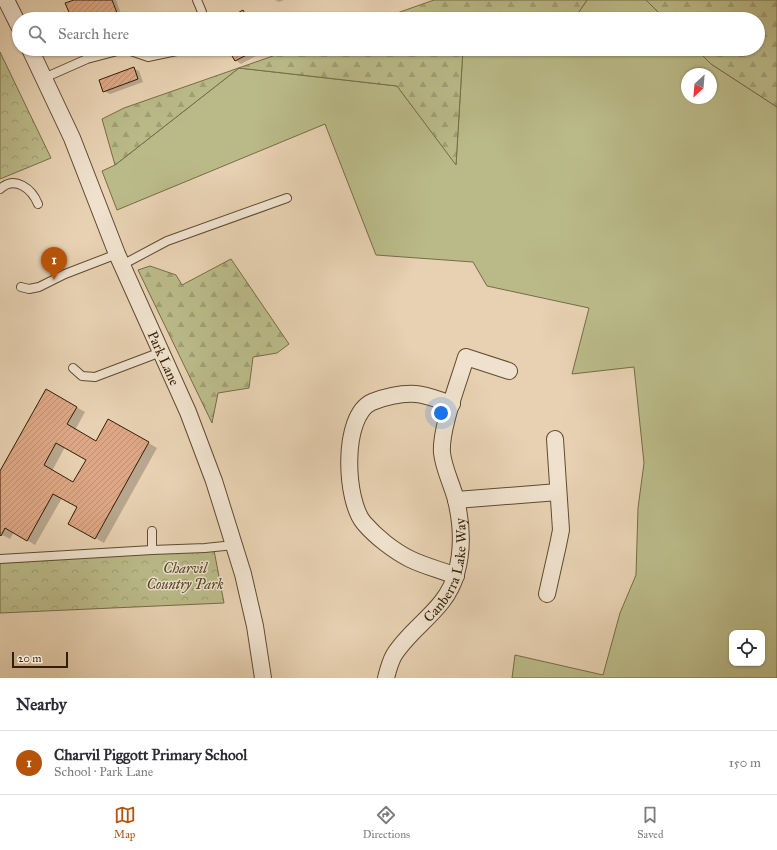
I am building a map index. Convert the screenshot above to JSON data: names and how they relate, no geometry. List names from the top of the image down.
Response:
{
  "streets": {
    "street": ["Park Lane", "Canberra Lake Way"]
  },
  "parks": ["Charvil Country Park"],
  "scale_bar": "20 m",
  "north": "bottom left",
  "page": {
    "search": "Search here",
    "pins": "1",
    "scale": "20 m",
    "heading": "Nearby",
    "list": [
      {
        "mark": "1",
        "name": "Charvil Piggott Primary School",
        "note": "School · Park Lane",
        "value": "150 m"
      }
    ],
    "nav": ["Map", "Directions", "Saved"]
  }
}
